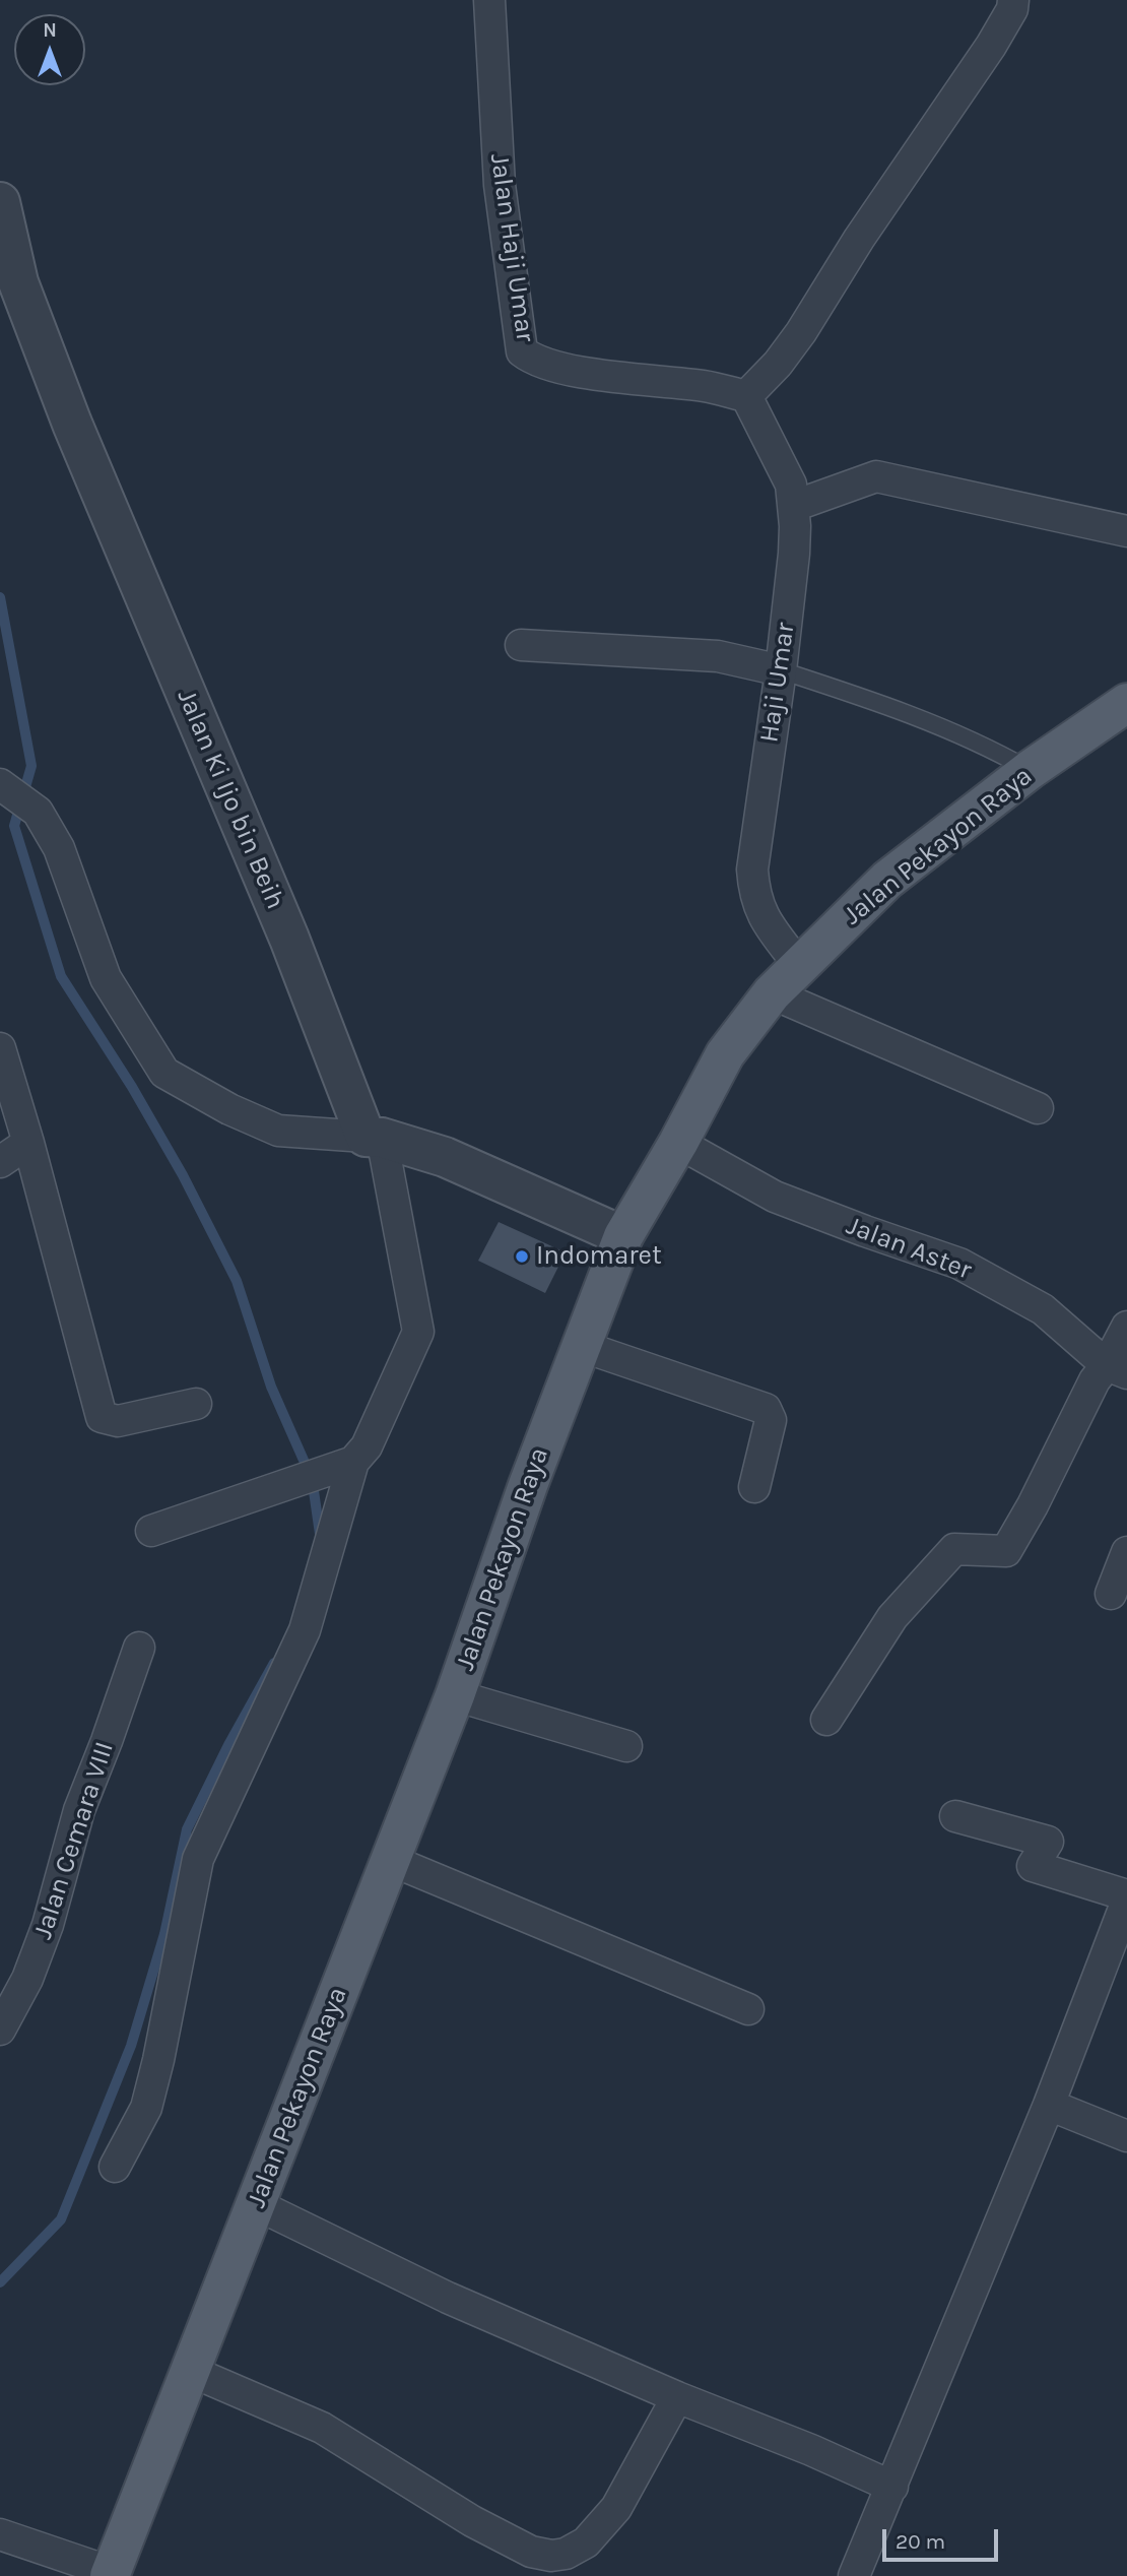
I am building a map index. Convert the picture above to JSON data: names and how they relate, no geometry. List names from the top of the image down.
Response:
{
  "streets": {
    "main road": ["Jalan Pekayon Raya"],
    "street": [
      "Jalan Haji Umar",
      "Haji Umar",
      "Jalan Ki Ijo bin Beih",
      "Jalan Aster",
      "Jalan Cemara VIII"
    ]
  },
  "crossings": [
    ["Jalan Haji Umar", "Haji Umar"],
    ["Haji Umar", "Jalan Pekayon Raya"],
    ["Jalan Pekayon Raya", "Jalan Aster"]
  ],
  "places": ["Indomaret"],
  "scale_bar": "20 m",
  "north": "top"
}
